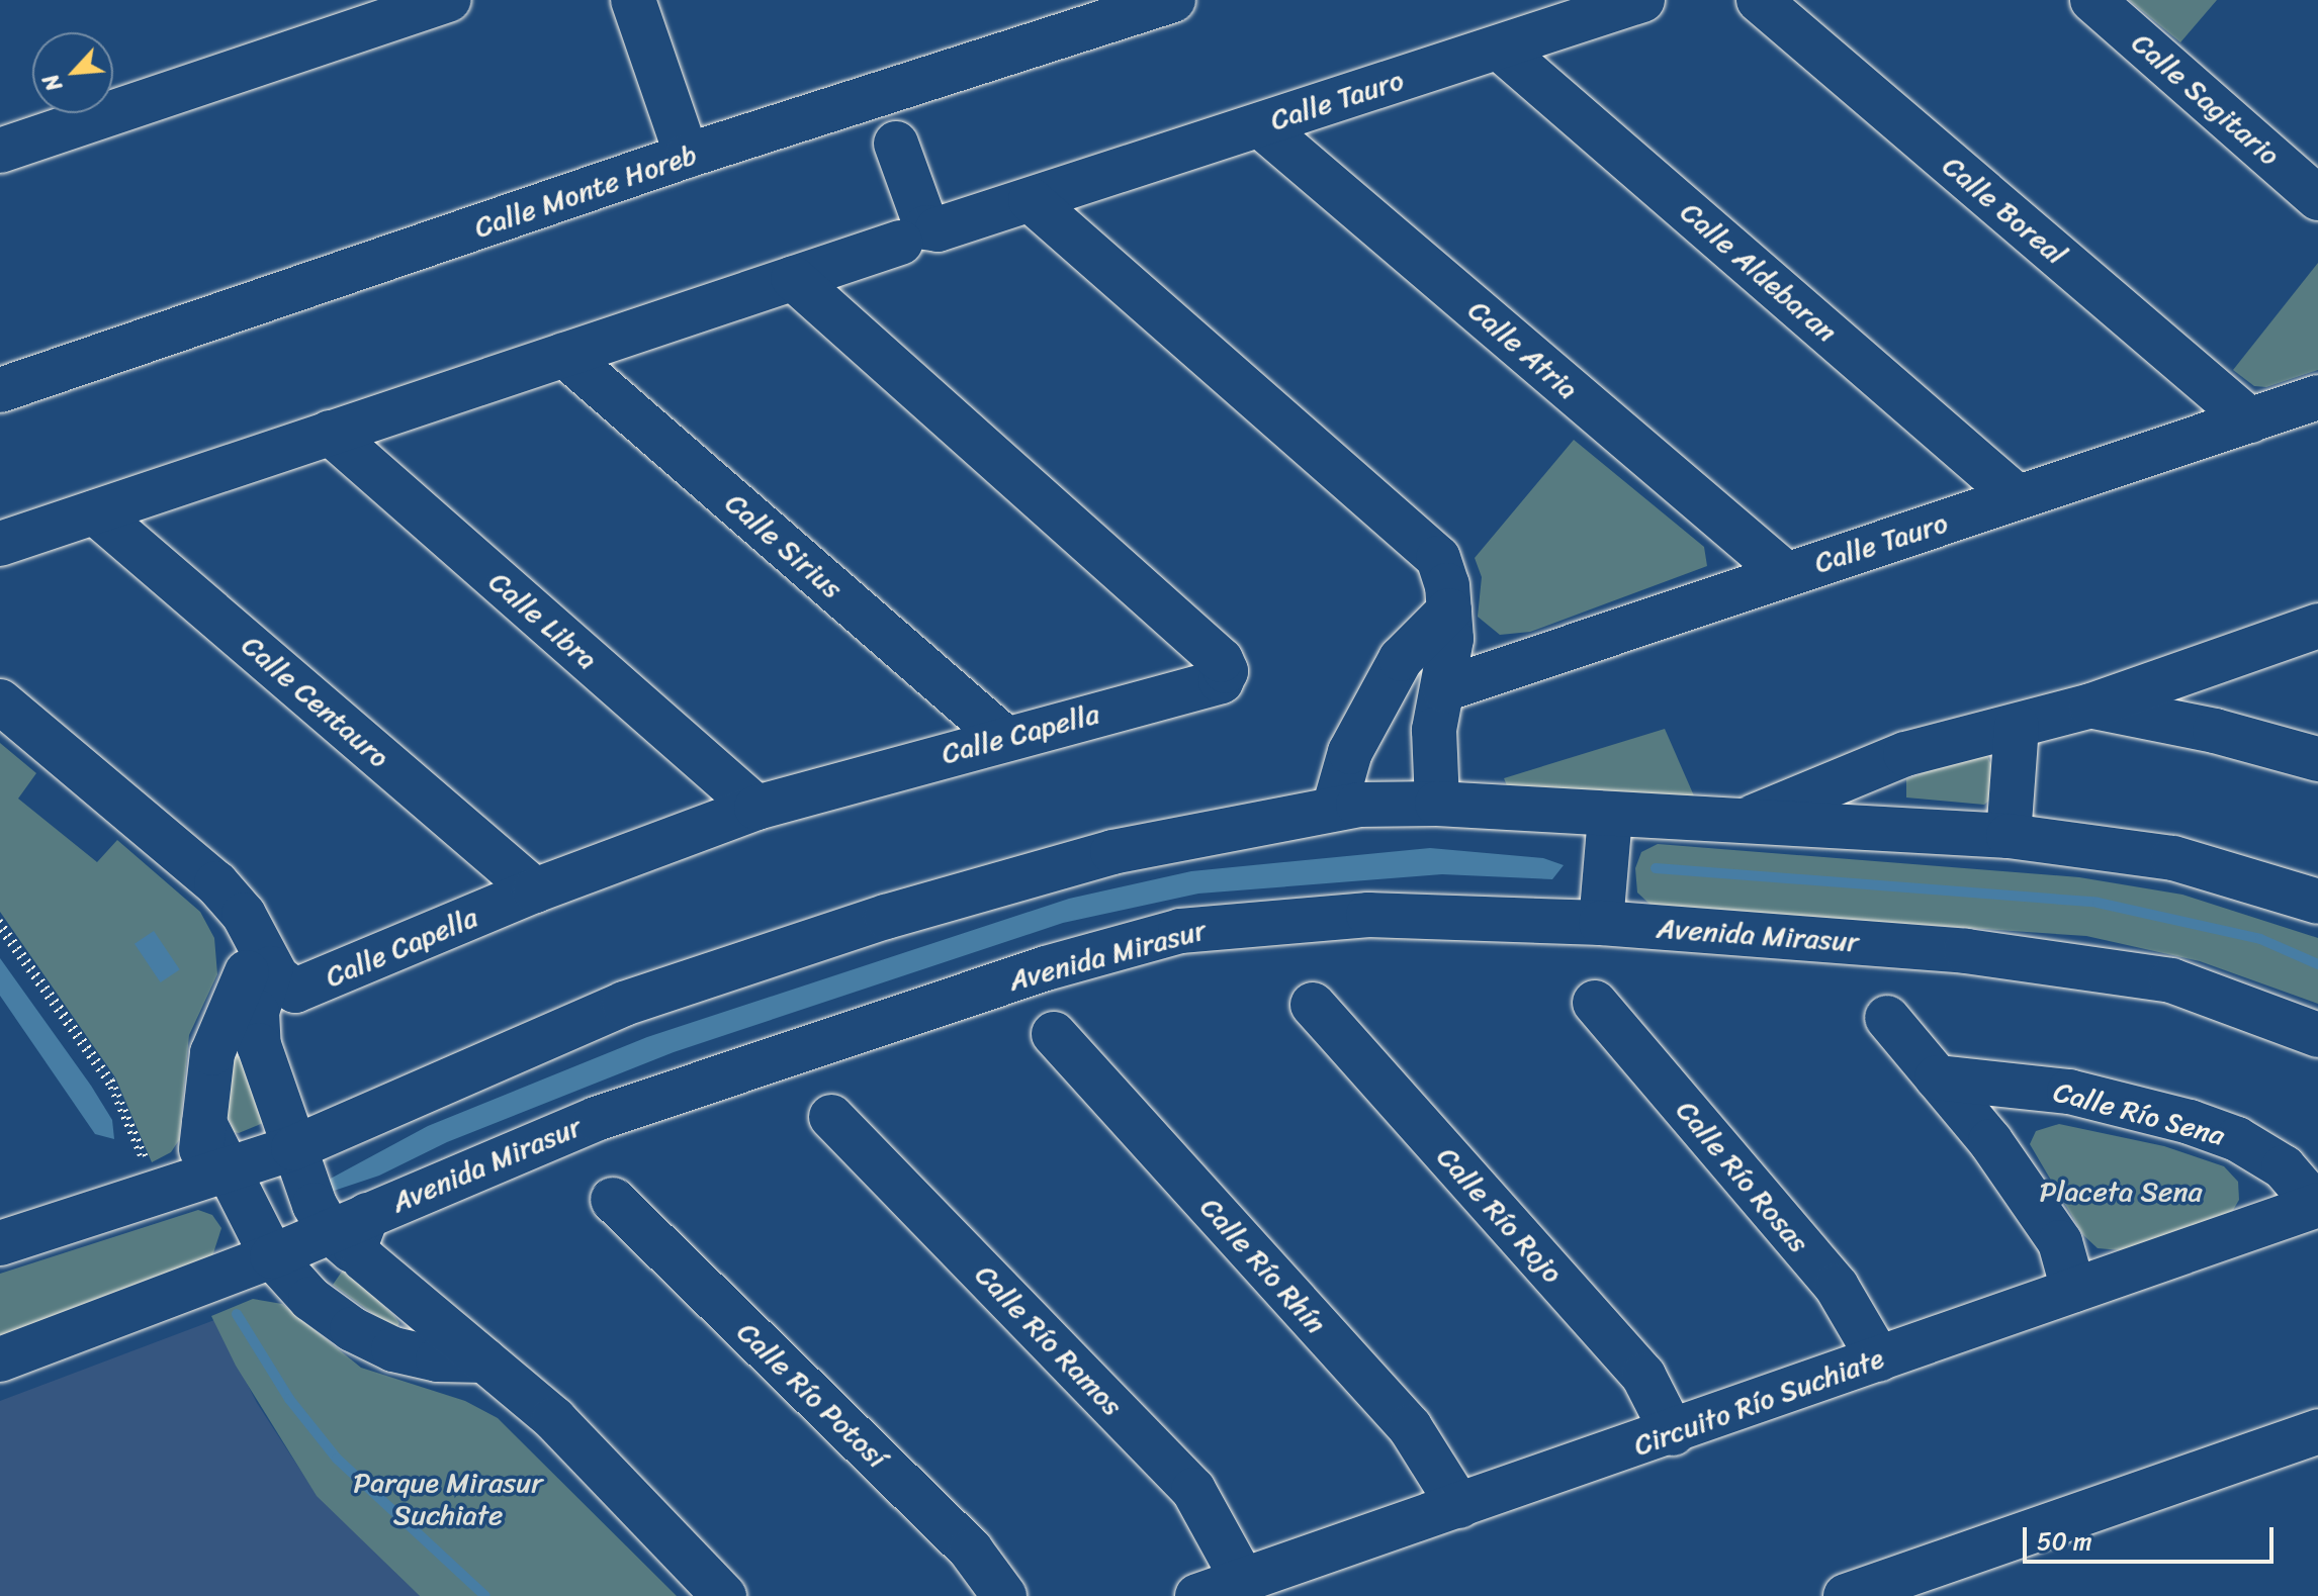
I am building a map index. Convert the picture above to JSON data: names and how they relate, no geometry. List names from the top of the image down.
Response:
{
  "streets": {
    "street": [
      "Calle Sagitario",
      "Calle Tauro",
      "Calle Monte Horeb",
      "Calle Boreal",
      "Calle Aldebaran",
      "Calle Atria",
      "Calle Sirius",
      "Calle Libra",
      "Calle Centauro",
      "Calle Capella",
      "Avenida Mirasur",
      "Calle Río Sena",
      "Calle Río Rosas",
      "Calle Río Rojo",
      "Calle Río Rhín",
      "Calle Río Ramos",
      "Calle Río Potosí",
      "Circuito Río Suchiate"
    ]
  },
  "crossings": [
    ["Calle Tauro", "Calle Boreal"],
    ["Calle Tauro", "Calle Aldebaran"],
    ["Calle Tauro", "Calle Atria"],
    ["Calle Sirius", "Calle Capella"],
    ["Calle Libra", "Calle Capella"],
    ["Calle Centauro", "Calle Capella"],
    ["Calle Río Sena", "Circuito Río Suchiate"],
    ["Calle Río Rosas", "Circuito Río Suchiate"],
    ["Calle Río Rojo", "Circuito Río Suchiate"],
    ["Calle Río Rhín", "Circuito Río Suchiate"],
    ["Calle Río Ramos", "Circuito Río Suchiate"]
  ],
  "parks": ["Placeta Sena", "Parque Mirasur Suchiate"],
  "scale_bar": "50 m",
  "north": "bottom left"
}
